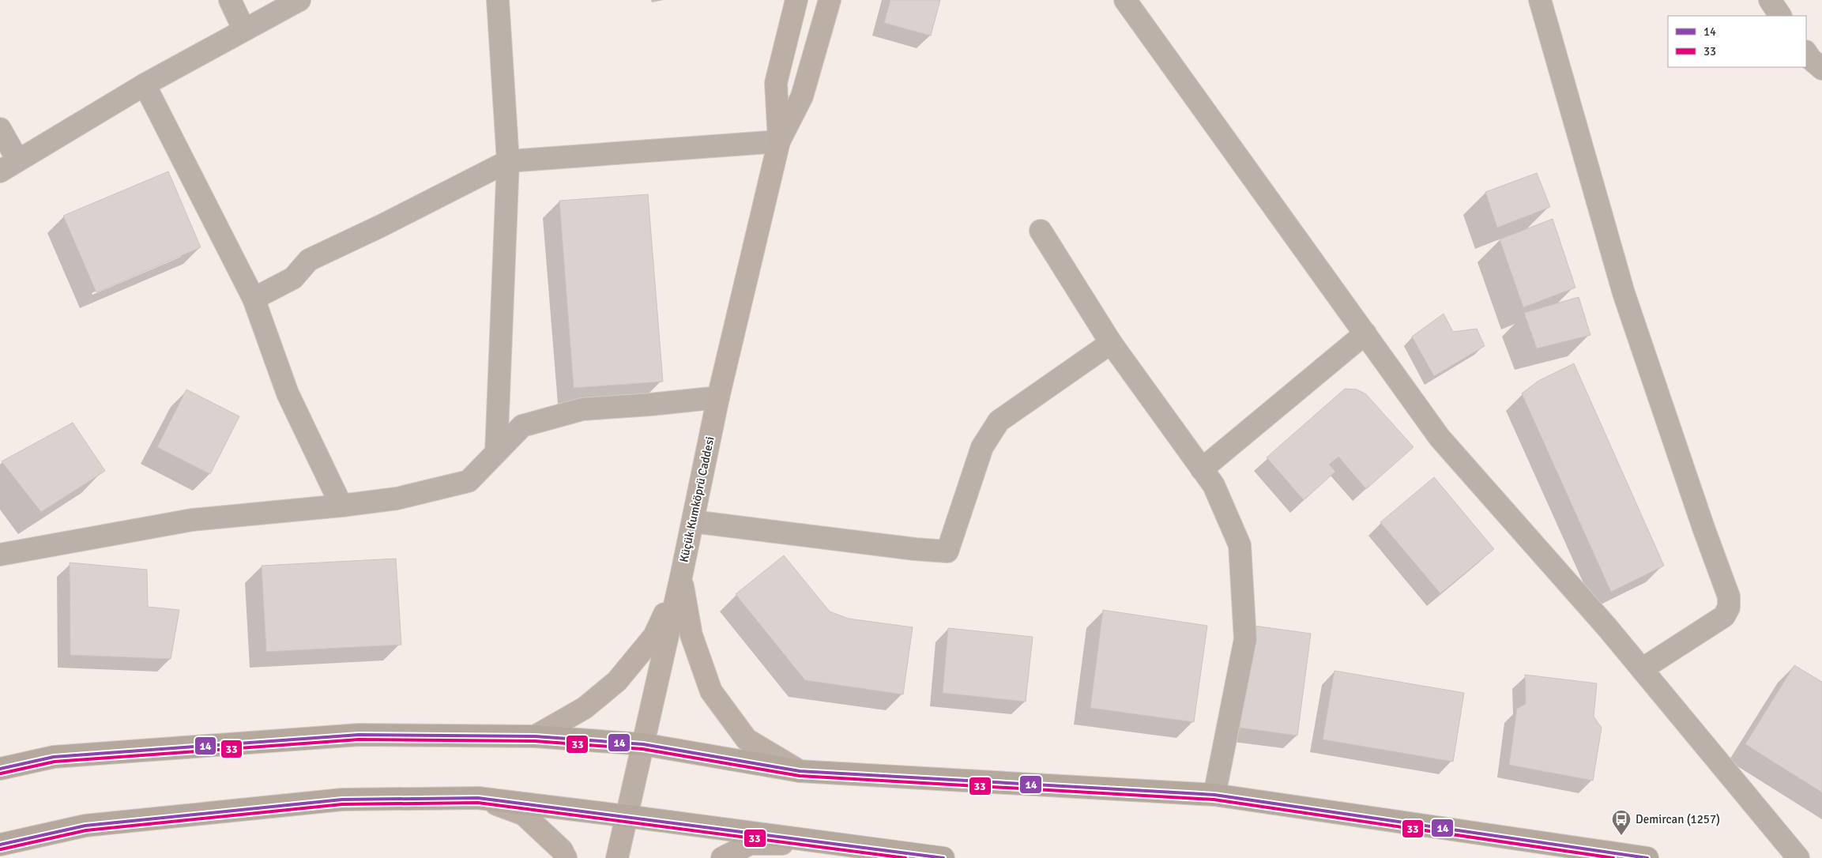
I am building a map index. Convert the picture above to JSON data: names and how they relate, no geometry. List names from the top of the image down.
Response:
{
  "streets": {
    "street": ["Küçük Kumköprü Caddesi"]
  },
  "places": {
    "bus stop": ["Demircan (1257)"]
  },
  "lines": ["transit line 14", "transit line 33"],
  "legend": ["14", "33"]
}
